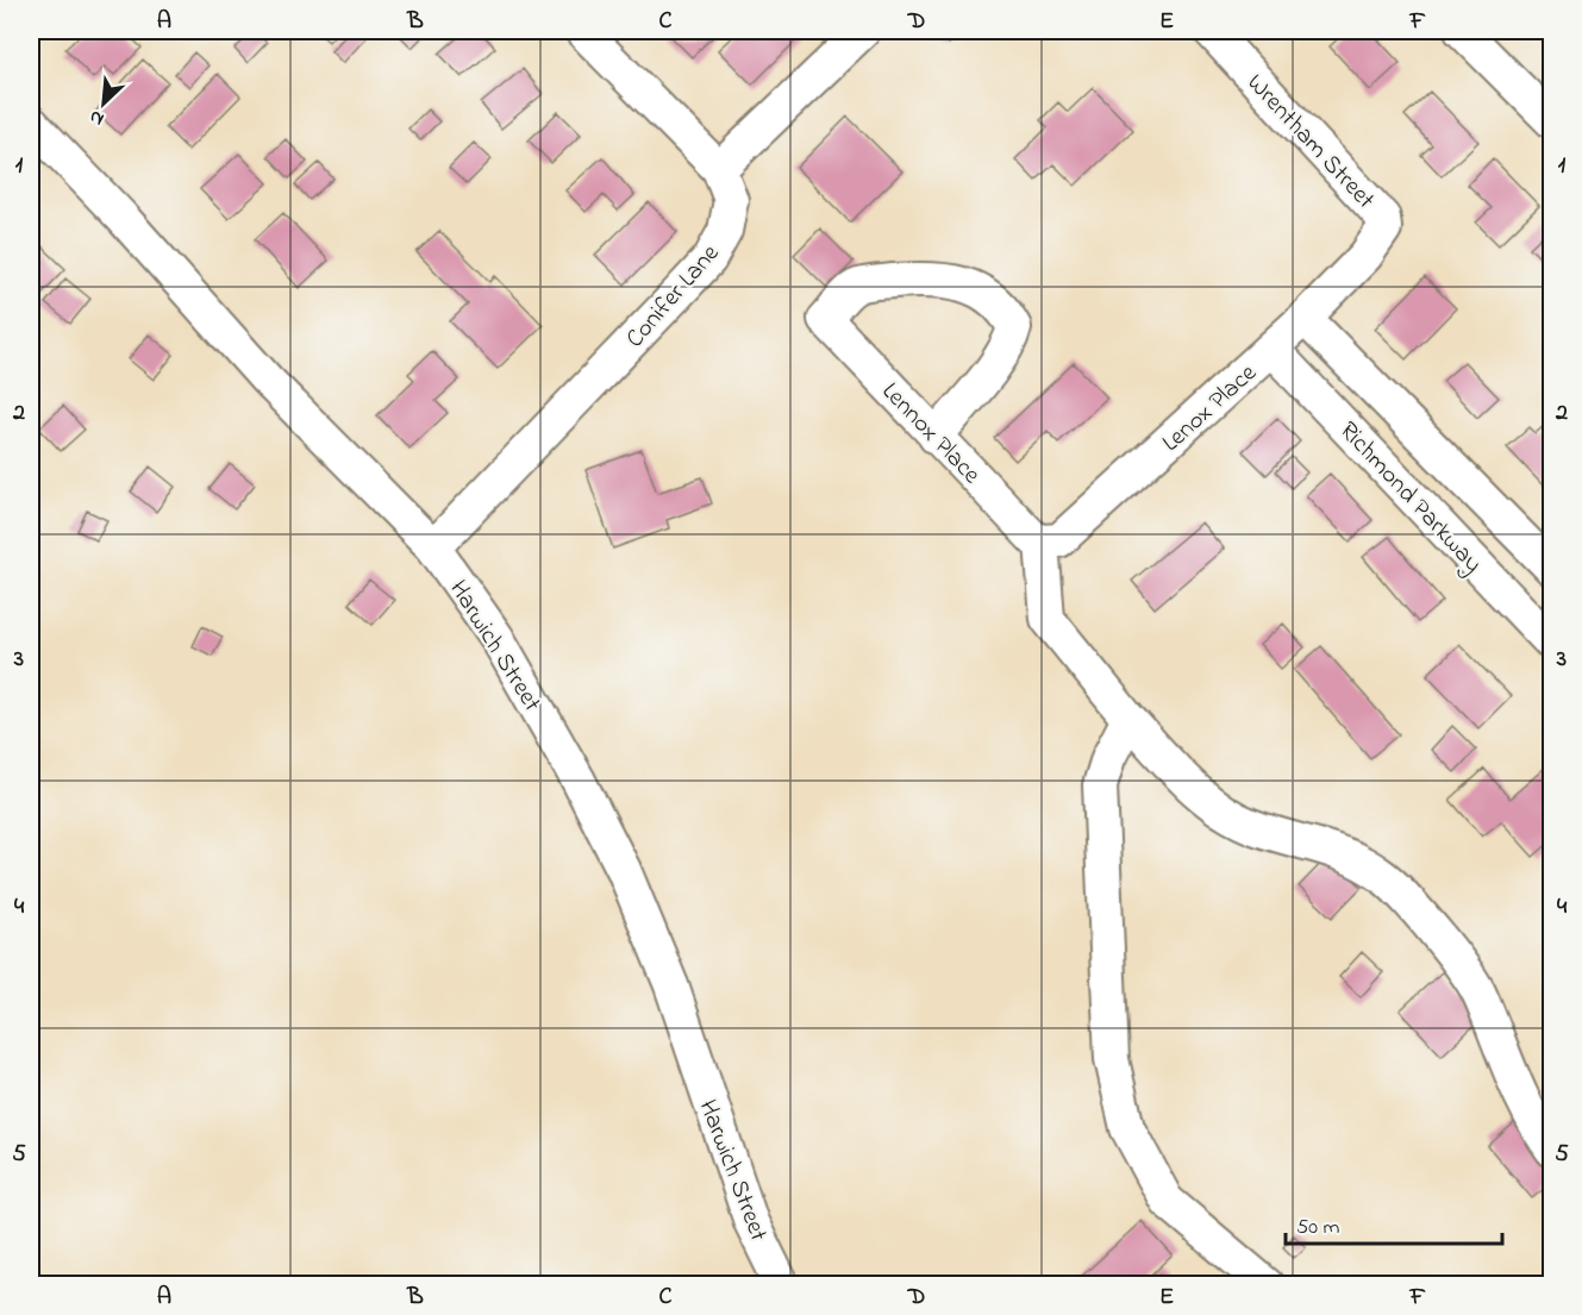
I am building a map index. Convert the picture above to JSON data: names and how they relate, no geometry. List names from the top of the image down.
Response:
{
  "streets": {
    "street": [
      "Wrentham Street",
      "Conifer Lane",
      "Lenox Place",
      "Lennox Place",
      "Richmond Parkway",
      "Harwich Street"
    ]
  },
  "crossings": [
    ["Wrentham Street", "Lenox Place"],
    ["Conifer Lane", "Harwich Street"],
    ["Lenox Place", "Lennox Place"],
    ["Lenox Place", "Richmond Parkway"]
  ],
  "scale_bar": "50 m",
  "north": "bottom left",
  "grid": {
    "columns": [
      "A",
      "B",
      "C",
      "D",
      "E",
      "F"
    ],
    "rows": [
      "1",
      "2",
      "3",
      "4",
      "5"
    ]
  }
}
